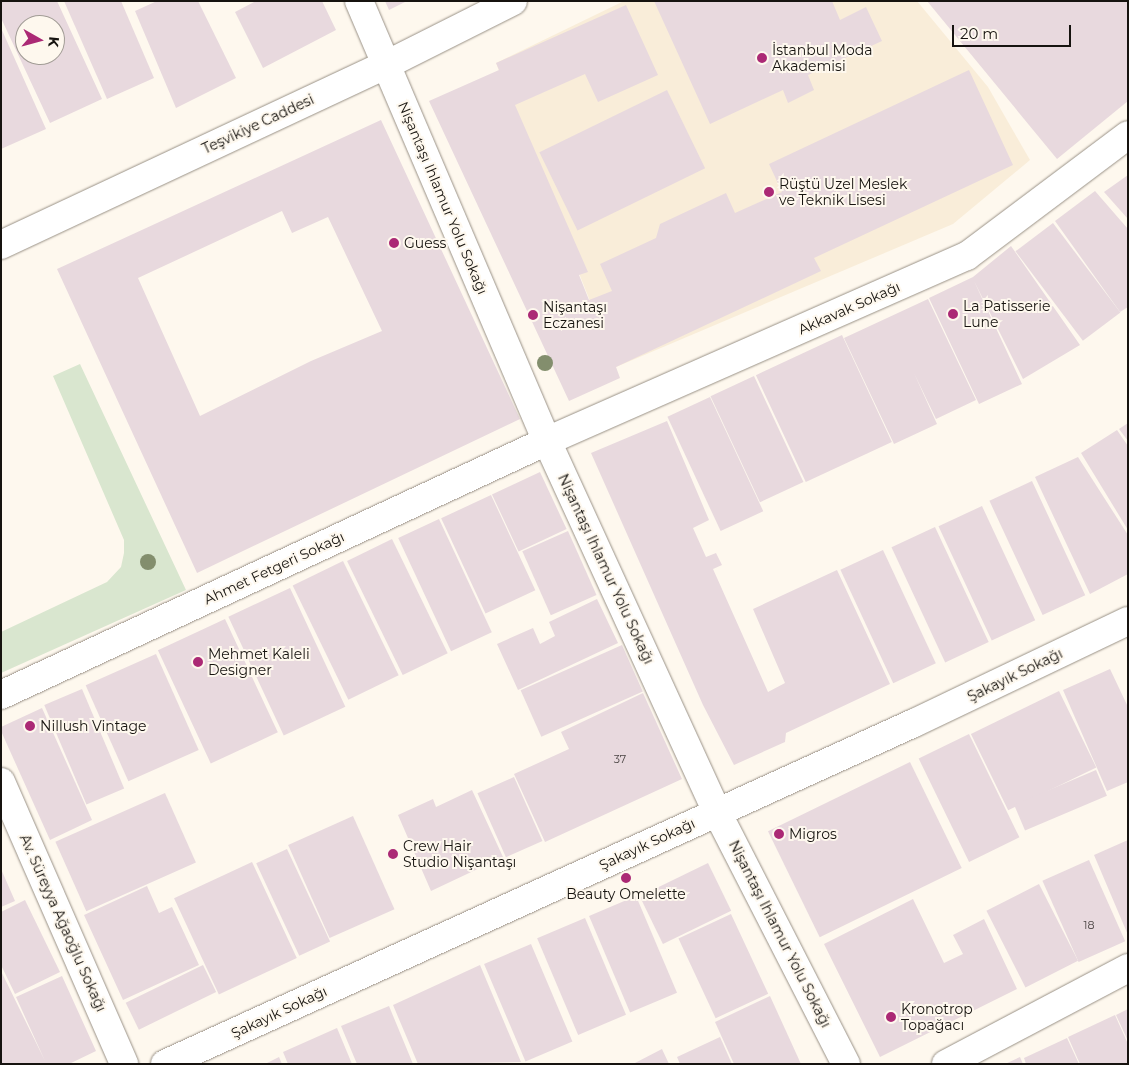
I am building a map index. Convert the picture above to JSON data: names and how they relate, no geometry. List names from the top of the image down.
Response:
{
  "streets": {
    "street": [
      "Teşvikiye Caddesi",
      "Nişantaşı Ihlamur Yolu Sokağı",
      "Akkavak Sokağı",
      "Ahmet Fetgeri Sokağı",
      "Şakayık Sokağı",
      "Av. Süreyya Ağaoğlu Sokağı"
    ]
  },
  "crossings": [
    ["Teşvikiye Caddesi", "Nişantaşı Ihlamur Yolu Sokağı"],
    ["Nişantaşı Ihlamur Yolu Sokağı", "Akkavak Sokağı"],
    ["Nişantaşı Ihlamur Yolu Sokağı", "Ahmet Fetgeri Sokağı"],
    ["Nişantaşı Ihlamur Yolu Sokağı", "Şakayık Sokağı"],
    ["Akkavak Sokağı", "Ahmet Fetgeri Sokağı"]
  ],
  "places": [
    "İstanbul Moda Akademisi",
    "Rüştü Uzel Meslek ve Teknik Lisesi",
    "Guess",
    "La Patisserie Lune",
    "Nişantaşı Eczanesi",
    "Mehmet Kaleli Designer",
    "Nillush Vintage",
    "Migros",
    "Crew Hair Studio Nişantaşı",
    "Beauty Omelette",
    "Kronotrop Topağacı"
  ],
  "house_numbers": ["37", "18"],
  "scale_bar": "20 m",
  "north": "right"
}
